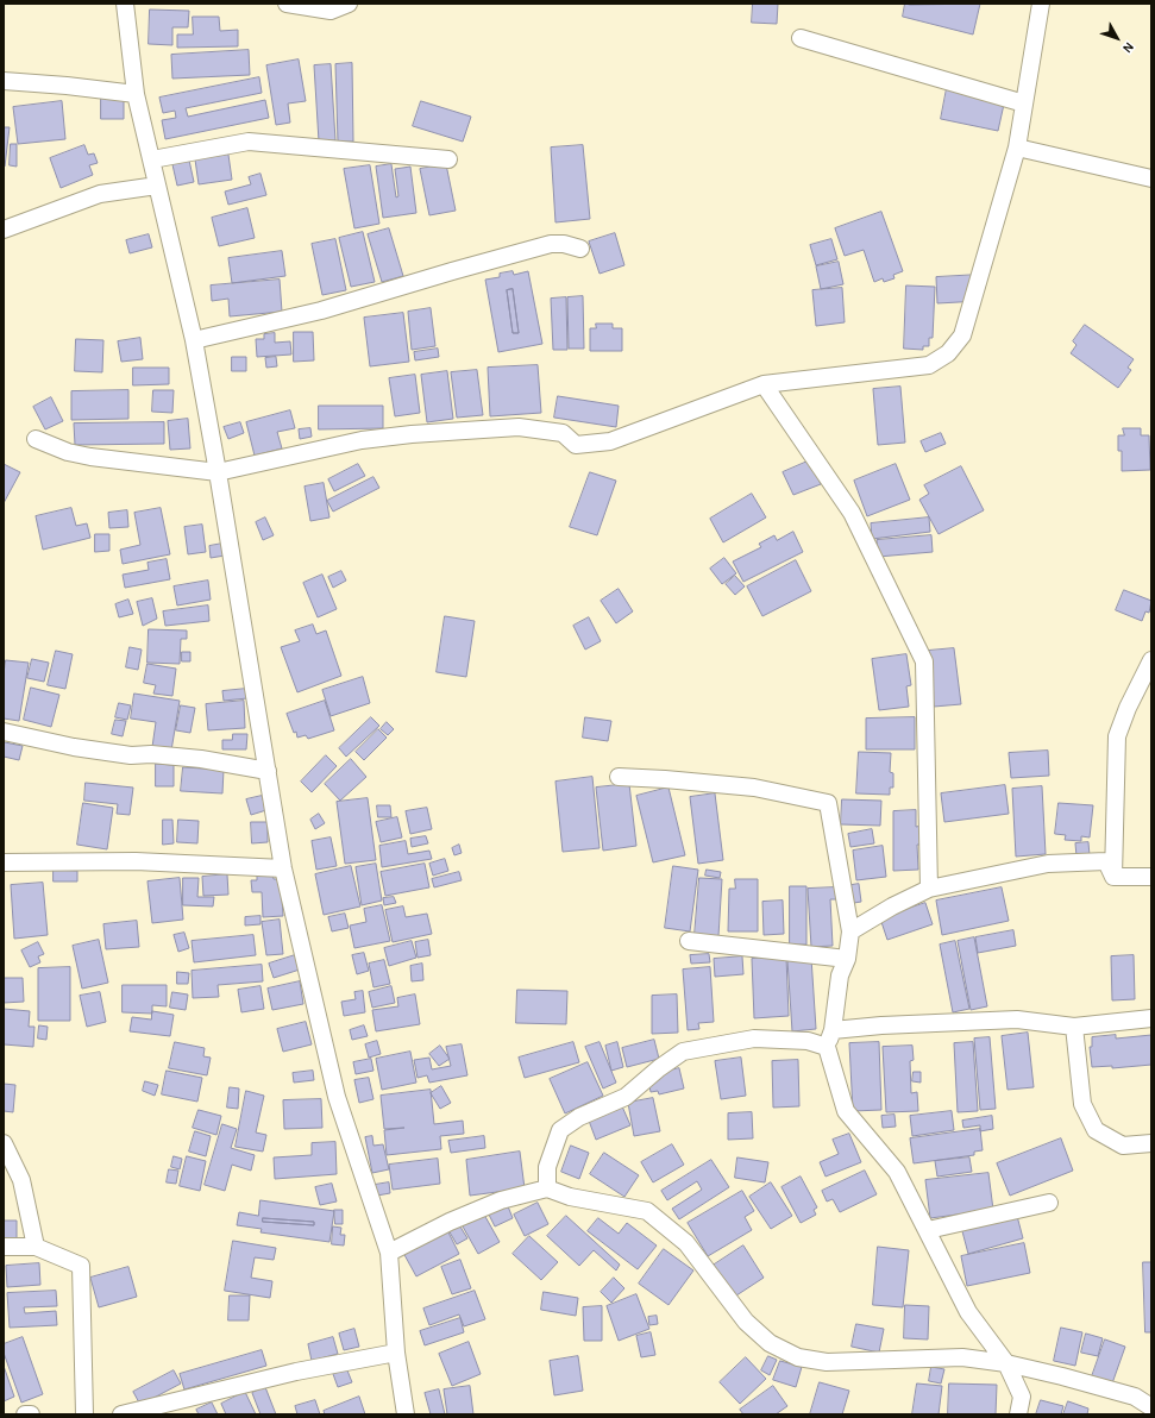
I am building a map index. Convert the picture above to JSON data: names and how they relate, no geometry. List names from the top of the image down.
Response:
{
  "north": "bottom right"
}
